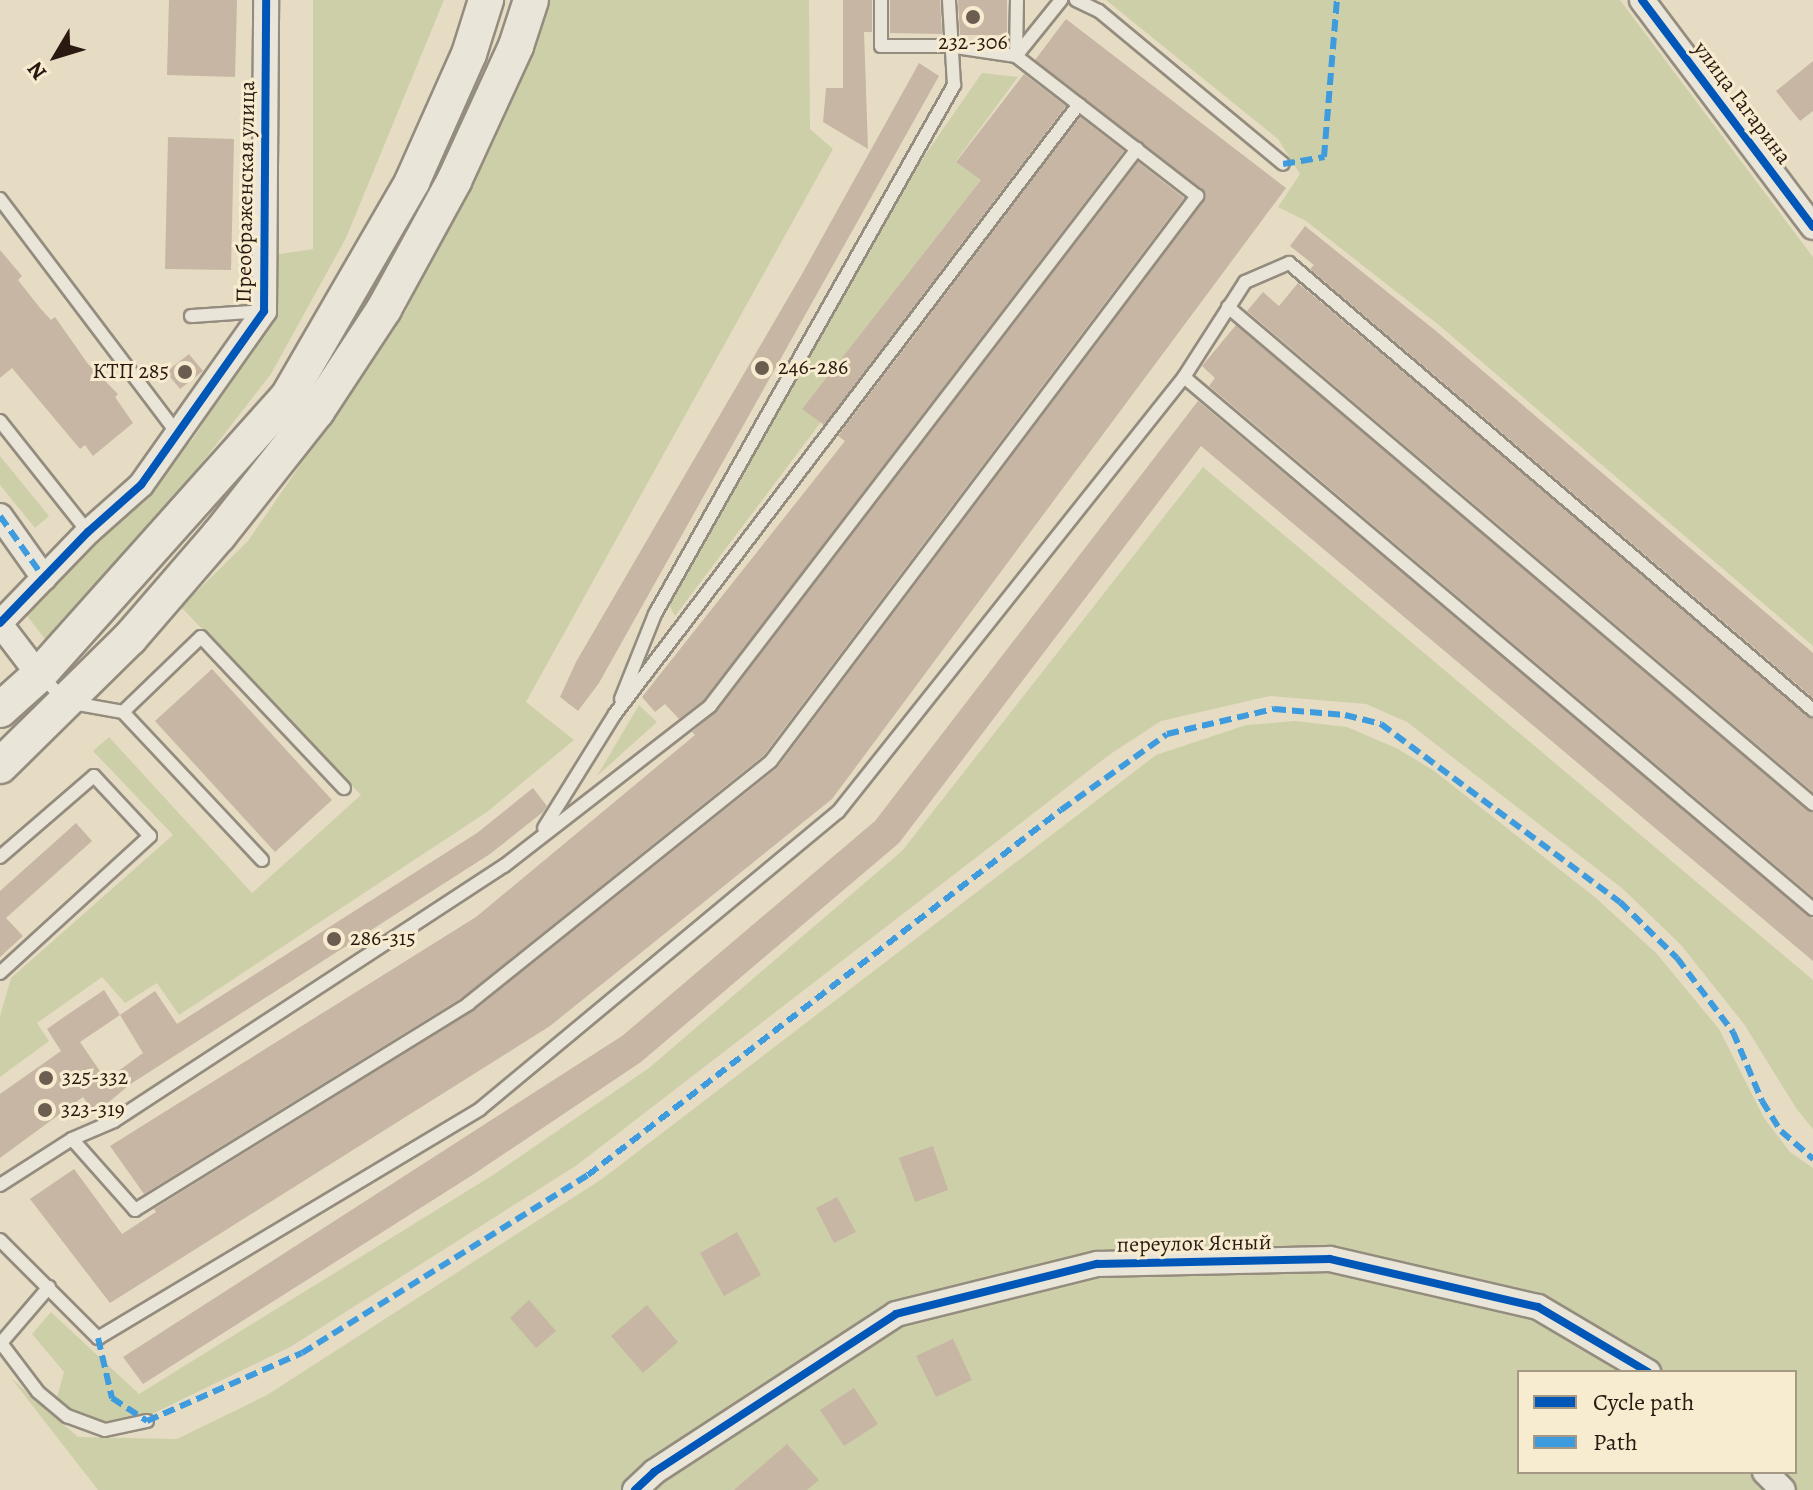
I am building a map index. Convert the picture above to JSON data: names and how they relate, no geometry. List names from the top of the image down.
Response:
{
  "streets": {
    "street": ["улица Гагарина", "Преображенская улица", "переулок Ясный"]
  },
  "places": [
    "232-306",
    "246-286",
    "КТП 285",
    "286-315",
    "325-332",
    "323-319"
  ],
  "legend": ["Cycle path", "Path"],
  "north": "bottom left"
}
